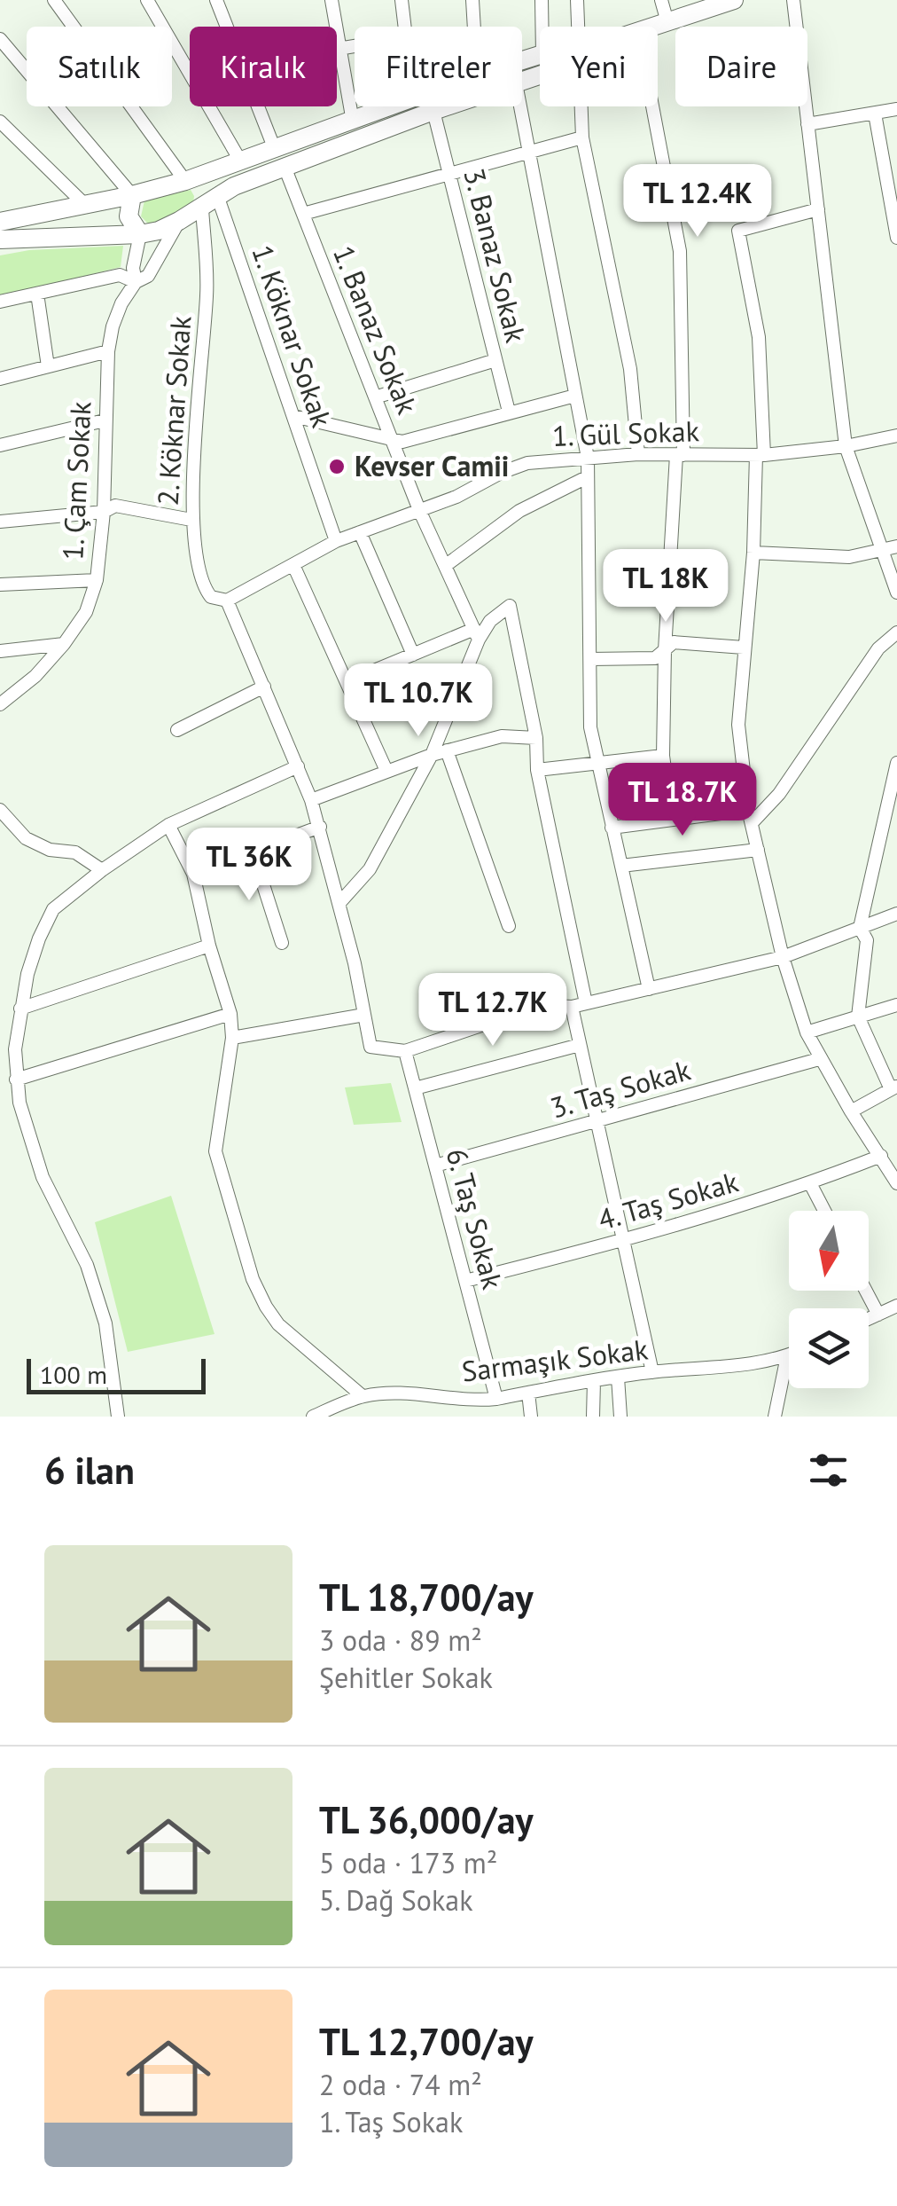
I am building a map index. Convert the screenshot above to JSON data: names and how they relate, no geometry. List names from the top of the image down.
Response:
{
  "streets": {
    "street": [
      "3. Banaz Sokak",
      "1. Banaz Sokak",
      "1. Köknar Sokak",
      "2. Köknar Sokak",
      "1. Gül Sokak",
      "1. Çam Sokak",
      "3. Taş Sokak",
      "4. Taş Sokak",
      "6. Taş Sokak",
      "Sarmaşık Sokak"
    ]
  },
  "crossings": [
    ["1. Banaz Sokak", "1. Gül Sokak"],
    ["1. Köknar Sokak", "1. Gül Sokak"],
    ["2. Köknar Sokak", "1. Gül Sokak"],
    ["3. Taş Sokak", "6. Taş Sokak"],
    ["4. Taş Sokak", "6. Taş Sokak"],
    ["6. Taş Sokak", "Sarmaşık Sokak"]
  ],
  "places": ["Kevser Camii"],
  "scale_bar": "100 m",
  "north": "bottom",
  "page": {
    "chip": [
      "Satılık",
      "Kiralık",
      "Filtreler",
      "Yeni",
      "Daire"
    ],
    "price": [
      "TL 12.4K",
      "TL 18K",
      "TL 10.7K",
      "TL 18.7K",
      "TL 36K",
      "TL 12.7K"
    ],
    "scale": "100 m",
    "heading": "6 ilan",
    "list": [
      {
        "name": "TL 18,700/ay",
        "note": "3 oda · 89 m² · Şehitler Sokak"
      },
      {
        "name": "TL 36,000/ay",
        "note": "5 oda · 173 m² · 5. Dağ Sokak"
      },
      {
        "name": "TL 12,700/ay",
        "note": "2 oda · 74 m² · 1. Taş Sokak"
      }
    ]
  }
}
